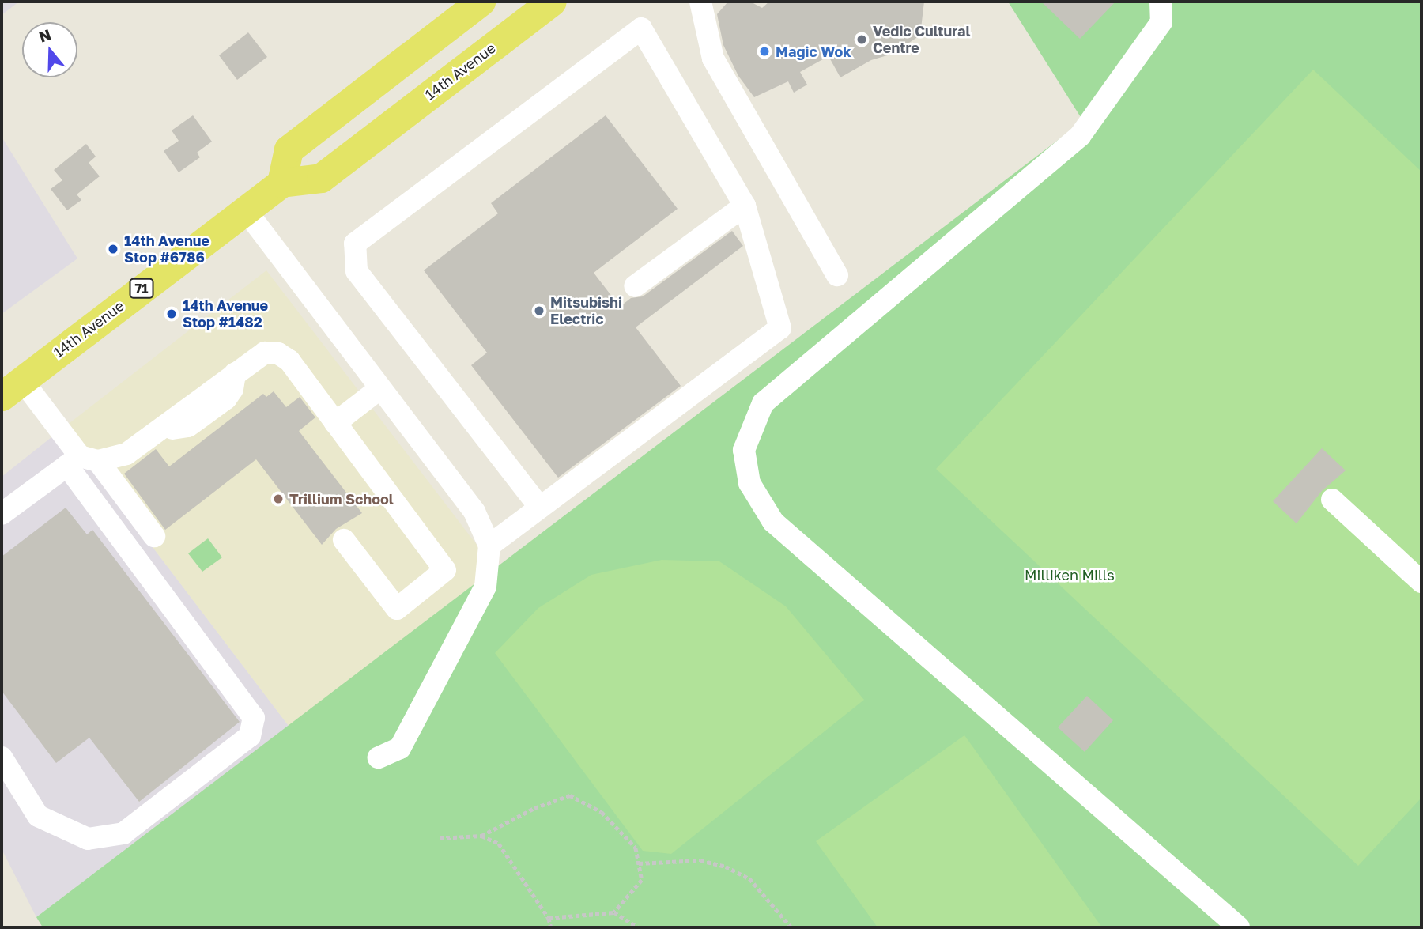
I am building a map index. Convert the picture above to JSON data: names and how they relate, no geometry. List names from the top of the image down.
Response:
{
  "streets": {
    "main road": ["14th Avenue", "71"]
  },
  "parks": ["Milliken Mills"],
  "places": [
    "Vedic Cultural Centre",
    "Magic Wok",
    "14th Avenue Stop #6786",
    "Mitsubishi Electric",
    "14th Avenue Stop #1482",
    "Trillium School"
  ],
  "north": "top"
}
